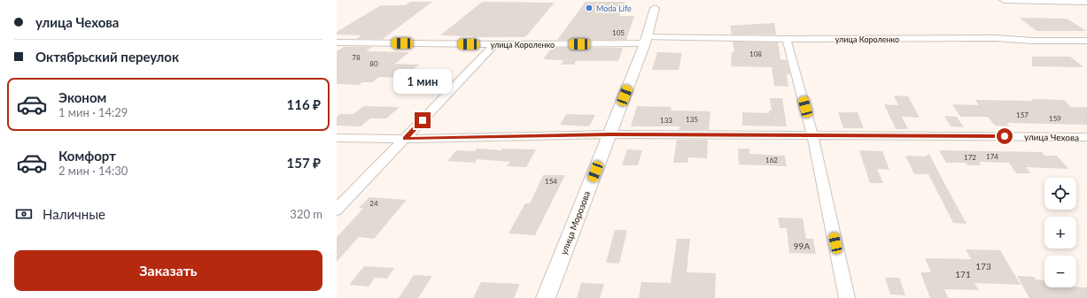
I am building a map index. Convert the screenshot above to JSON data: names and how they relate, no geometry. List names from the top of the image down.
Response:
{
  "streets": {
    "street": ["улица Короленко", "улица Чехова", "улица Морозова"]
  },
  "crossings": [
    ["улица Короленко", "улица Морозова"],
    ["улица Чехова", "улица Морозова"]
  ],
  "places": ["Moda Life"],
  "house_numbers": [
    "105",
    "108",
    "78",
    "80",
    "157",
    "159",
    "135",
    "133",
    "174",
    "172",
    "162",
    "154",
    "24",
    "99А",
    "173",
    "171"
  ],
  "page": {
    "banner": ["улица Чехова", "Октябрьский переулок"],
    "bubble": "1 мин",
    "list": [
      {
        "name": "Эконом",
        "note": "1 мин · 14:29",
        "value": "116 ₽"
      },
      {
        "name": "Комфорт",
        "note": "2 мин · 14:30",
        "value": "157 ₽"
      }
    ],
    "map_buttons": ["+", "−"],
    "pay": ["Наличные", "320 m"],
    "buttons": "Заказать"
  }
}
